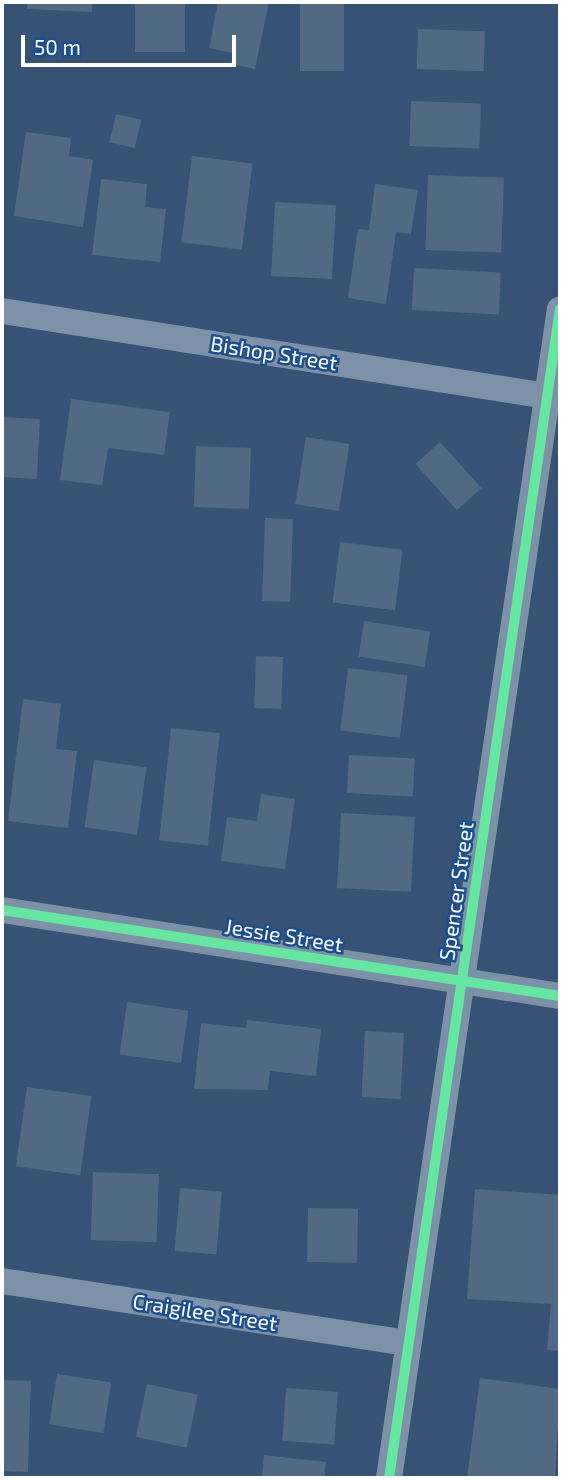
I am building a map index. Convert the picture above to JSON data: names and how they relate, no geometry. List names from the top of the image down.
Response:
{
  "streets": {
    "street": [
      "Bishop Street",
      "Spencer Street",
      "Jessie Street",
      "Craigilee Street"
    ]
  },
  "crossings": [
    ["Bishop Street", "Spencer Street"],
    ["Spencer Street", "Jessie Street"],
    ["Spencer Street", "Craigilee Street"]
  ],
  "scale_bar": "50 m"
}
